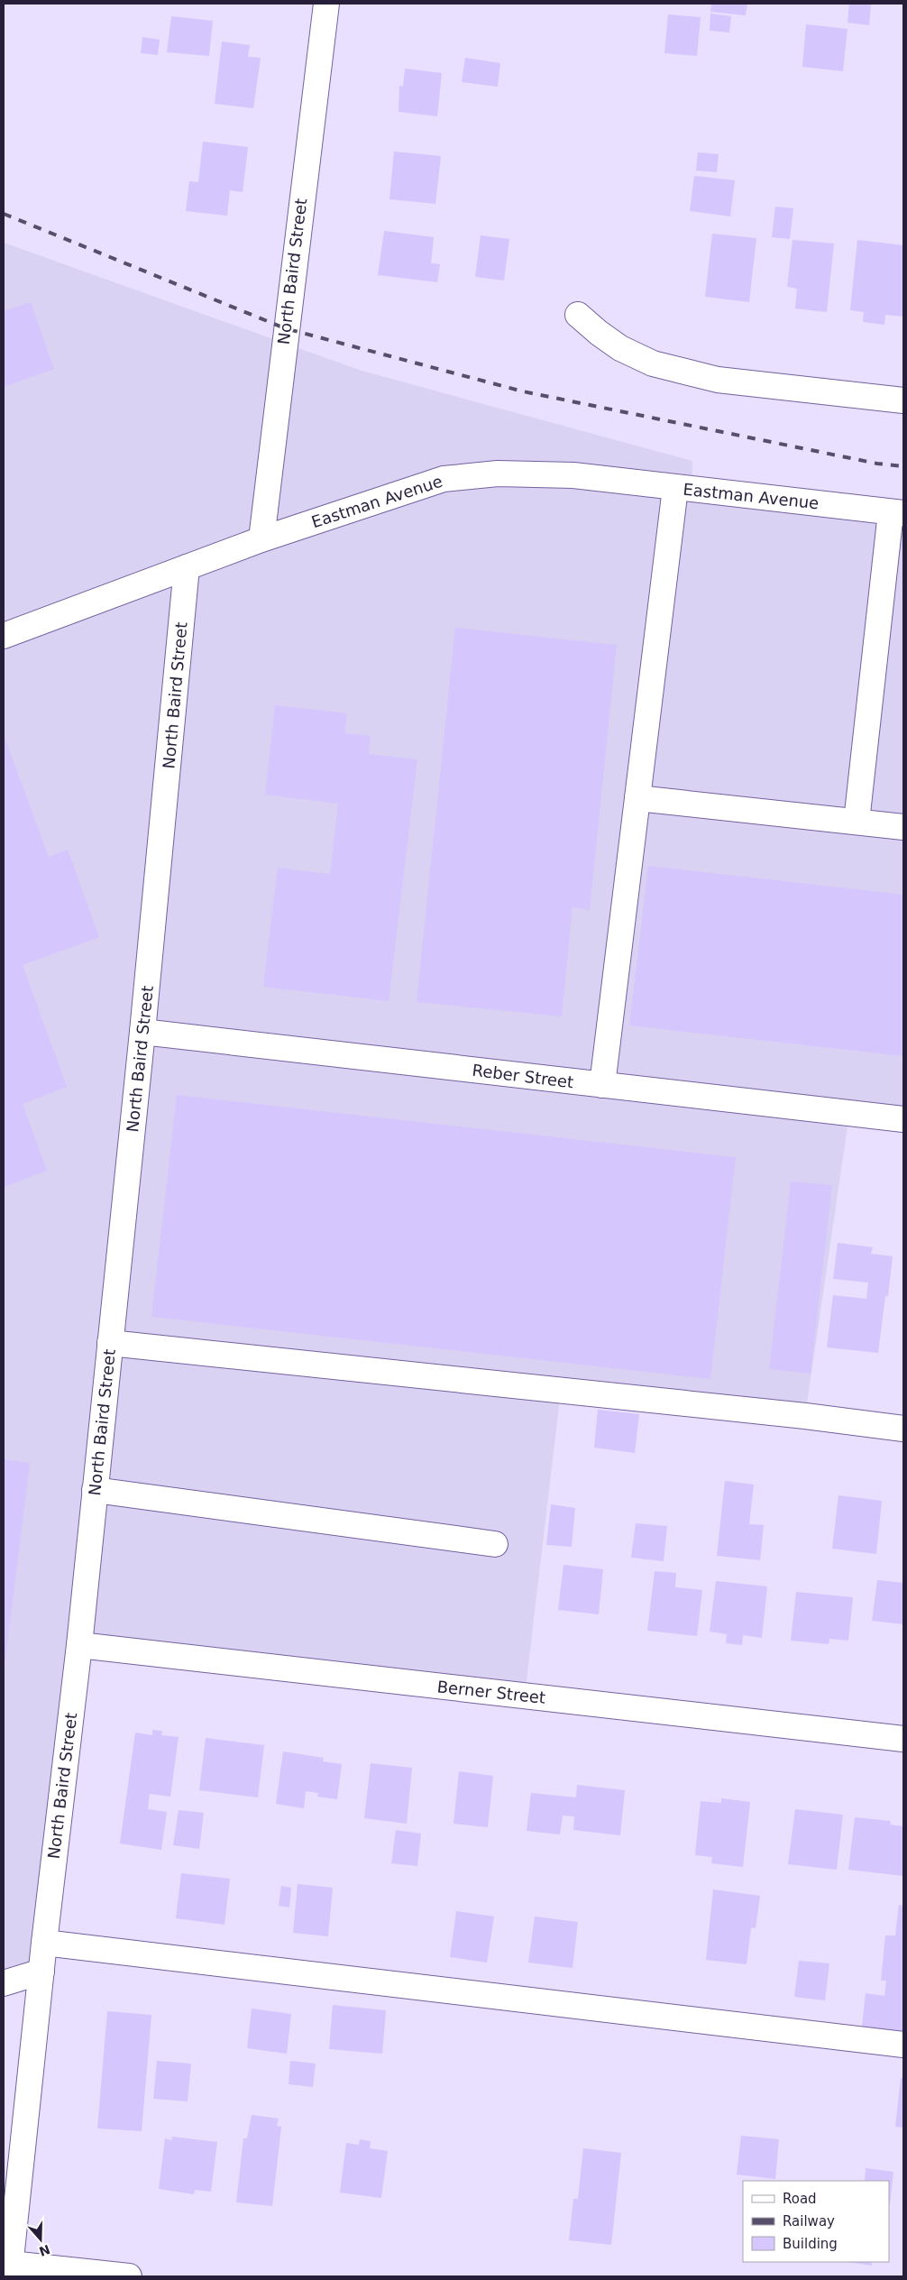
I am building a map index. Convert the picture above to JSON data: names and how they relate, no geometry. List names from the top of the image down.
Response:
{
  "streets": {
    "street": [
      "North Baird Street",
      "Eastman Avenue",
      "Reber Street",
      "Berner Street"
    ]
  },
  "crossings": [
    ["North Baird Street", "Eastman Avenue"],
    ["North Baird Street", "Reber Street"],
    ["North Baird Street", "Berner Street"]
  ],
  "legend": ["Road", "Railway", "Building"],
  "north": "bottom"
}
